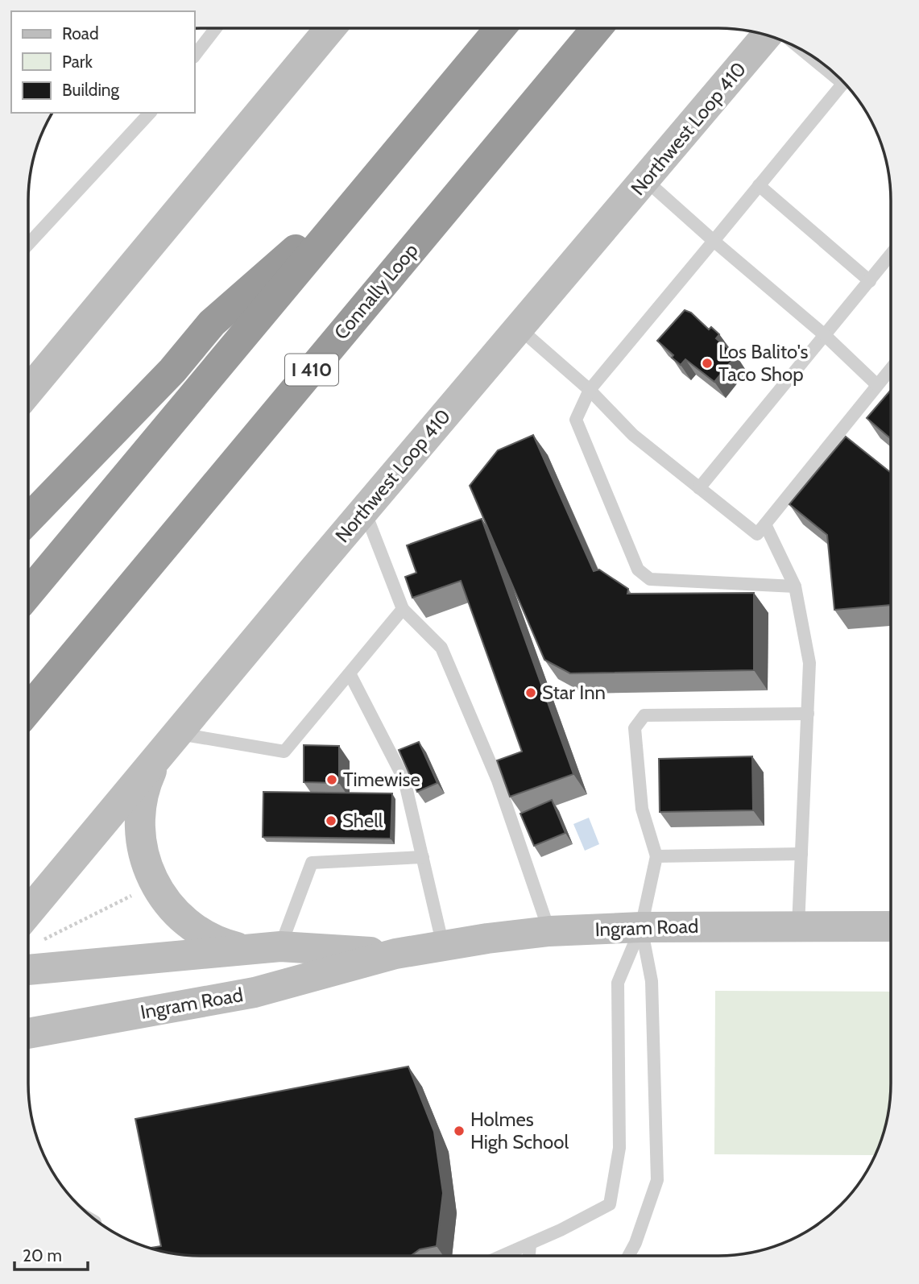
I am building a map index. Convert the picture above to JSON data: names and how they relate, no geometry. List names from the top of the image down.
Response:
{
  "streets": {
    "highway": ["Connally Loop", "I 410"],
    "main road": ["Northwest Loop 410", "Ingram Road"]
  },
  "places": [
    "Los Balito's Taco Shop",
    "Star Inn",
    "Timewise",
    "Shell",
    "Holmes High School"
  ],
  "legend": ["Road", "Park", "Building"],
  "scale_bar": "20 m"
}
